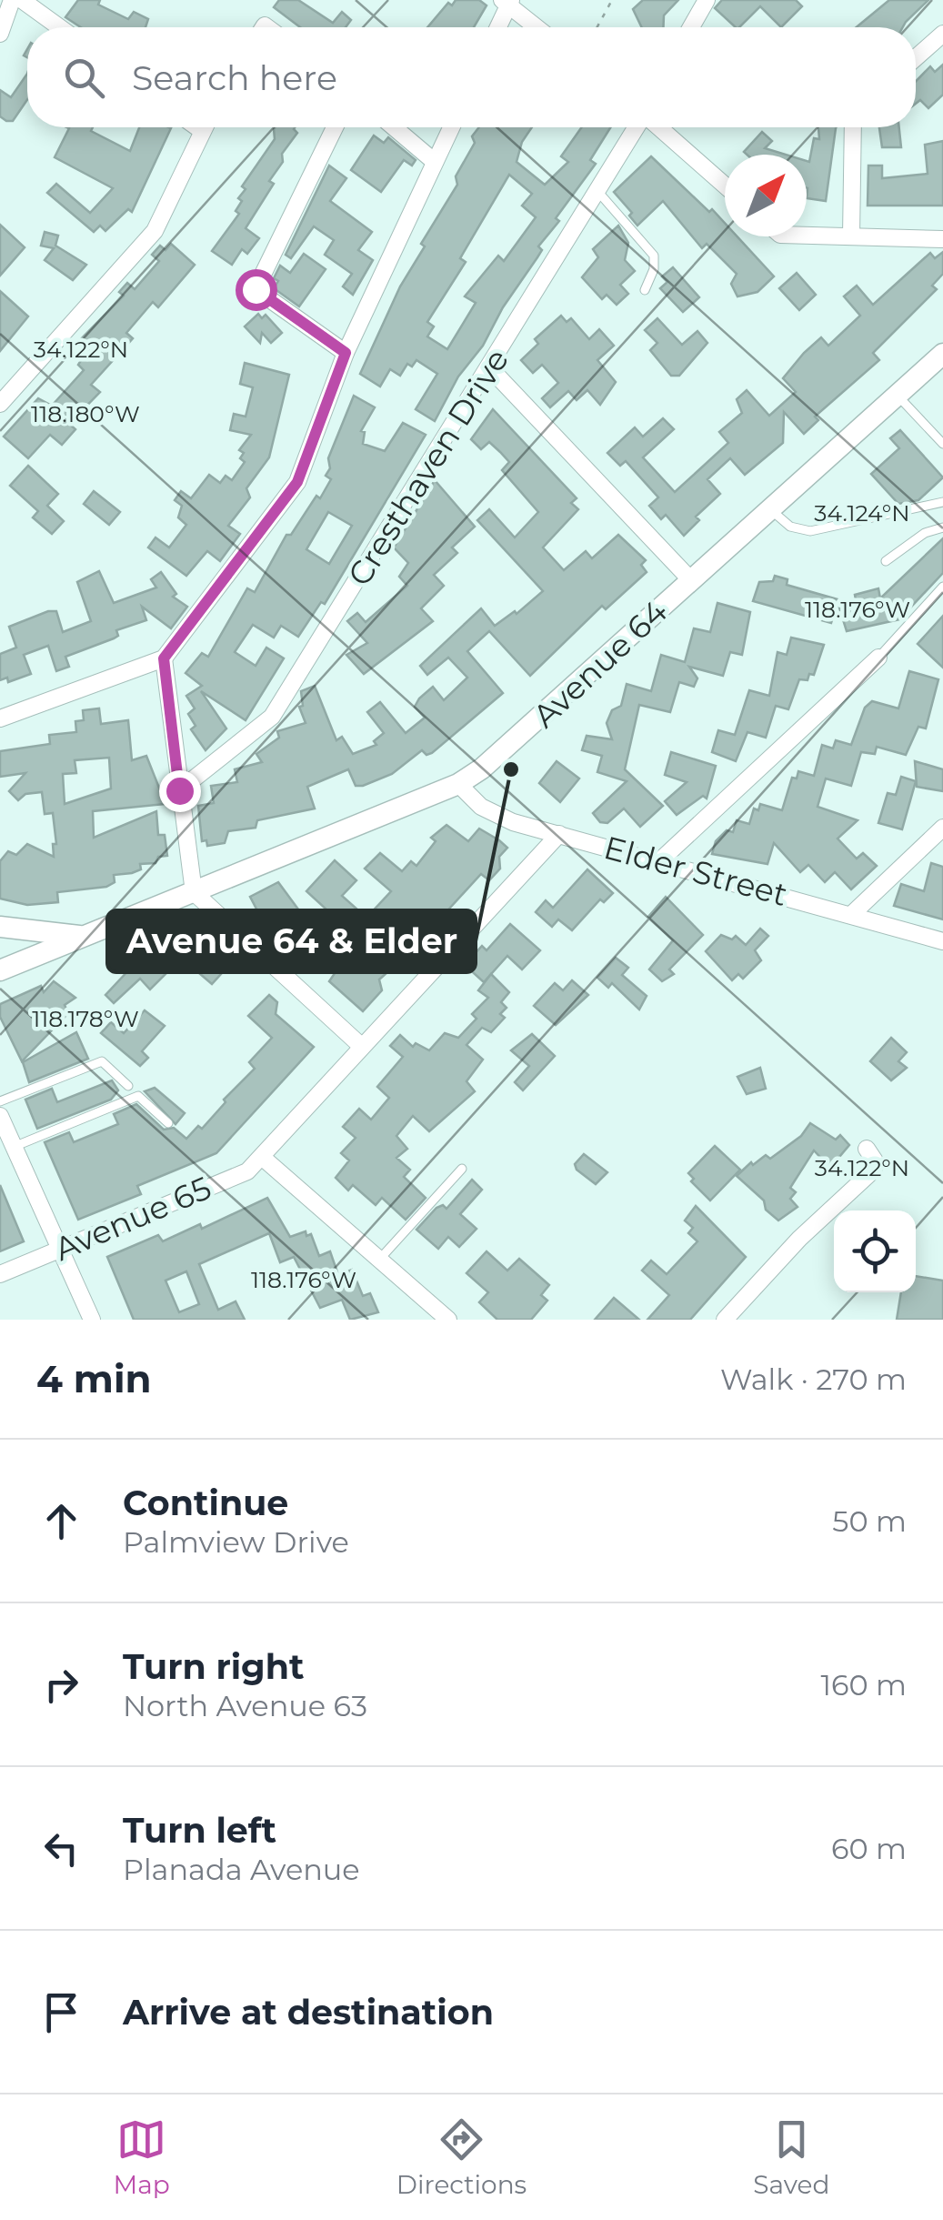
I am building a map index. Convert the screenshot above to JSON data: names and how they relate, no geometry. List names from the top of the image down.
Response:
{
  "streets": {
    "street": [
      "Cresthaven Drive",
      "Avenue 64",
      "Elder Street",
      "Avenue 65"
    ]
  },
  "crossings": [
    ["Avenue 64", "Elder Street"],
    ["Elder Street", "Avenue 65"]
  ],
  "places": ["Avenue 64 & Elder"],
  "north": "top right",
  "page": {
    "search": "Search here",
    "heading": ["4 min", "Walk · 270 m"],
    "list": [
      ["Continue", "Palmview Drive", "50 m"],
      ["Turn right", "North Avenue 63", "160 m"],
      ["Turn left", "Planada Avenue", "60 m"],
      "Arrive at destination"
    ],
    "nav": ["Map", "Directions", "Saved"]
  },
  "coordinates": [
    "34.122°N",
    "118.180°W",
    "34.124°N",
    "118.176°W",
    "118.178°W"
  ]
}
